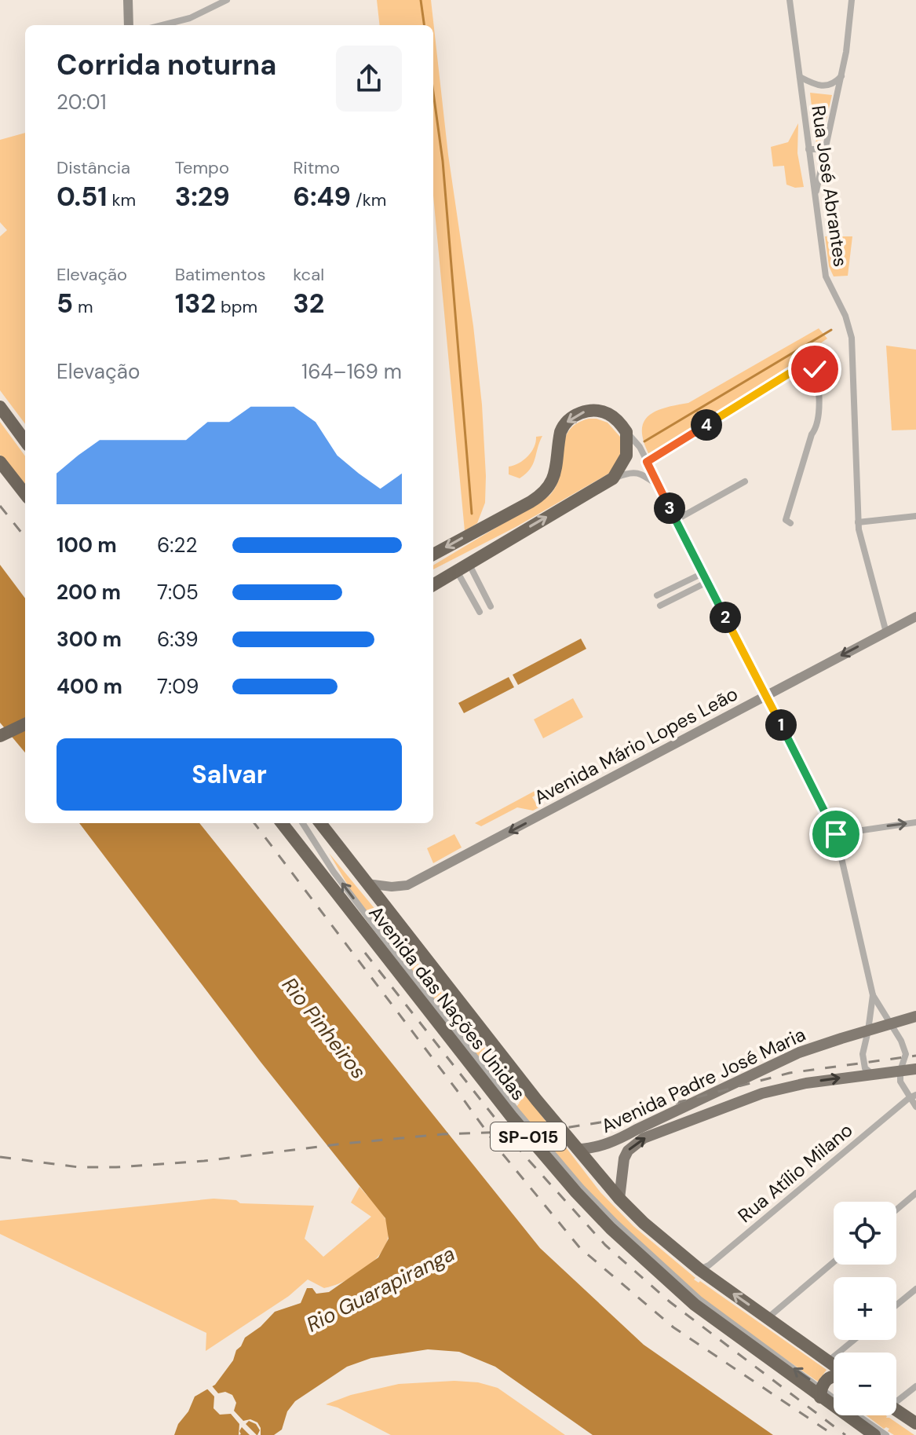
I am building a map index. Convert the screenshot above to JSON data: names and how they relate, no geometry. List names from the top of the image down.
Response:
{
  "streets": {
    "highway": ["Avenida das Nações Unidas", "SP-015"],
    "main road": ["Avenida Padre José Maria"],
    "street": ["Rua José Abrantes", "Avenida Mário Lopes Leão", "Rua Atílio Milano"]
  },
  "crossings": [
    ["Rua José Abrantes", "Avenida Mário Lopes Leão"],
    ["Avenida Mário Lopes Leão", "Avenida das Nações Unidas"],
    ["Avenida das Nações Unidas", "Avenida Padre José Maria"],
    ["Avenida das Nações Unidas", "Rua Atílio Milano"]
  ],
  "one_way": ["Avenida Mário Lopes Leão"],
  "water": ["Rio Pinheiros", "Rio Guarapiranga"],
  "page": {
    "heading": ["Corrida noturna", "20:01"],
    "stats": [
      ["Distância", "0.51 km"],
      ["Tempo", "3:29"],
      ["Ritmo", "6:49 /km"],
      ["Elevação", "5 m"],
      ["Batimentos", "132 bpm"],
      ["kcal", "32"]
    ],
    "chart": ["Elevação", "164–169 m"],
    "pins": [
      "4",
      "3",
      "2",
      "1"
    ],
    "list": [
      {
        "name": "100 m",
        "note": "6:22"
      },
      {
        "name": "200 m",
        "note": "7:05"
      },
      {
        "name": "300 m",
        "note": "6:39"
      },
      {
        "name": "400 m",
        "note": "7:09"
      }
    ],
    "buttons": "Salvar",
    "map_buttons": ["+", "−"]
  }
}
